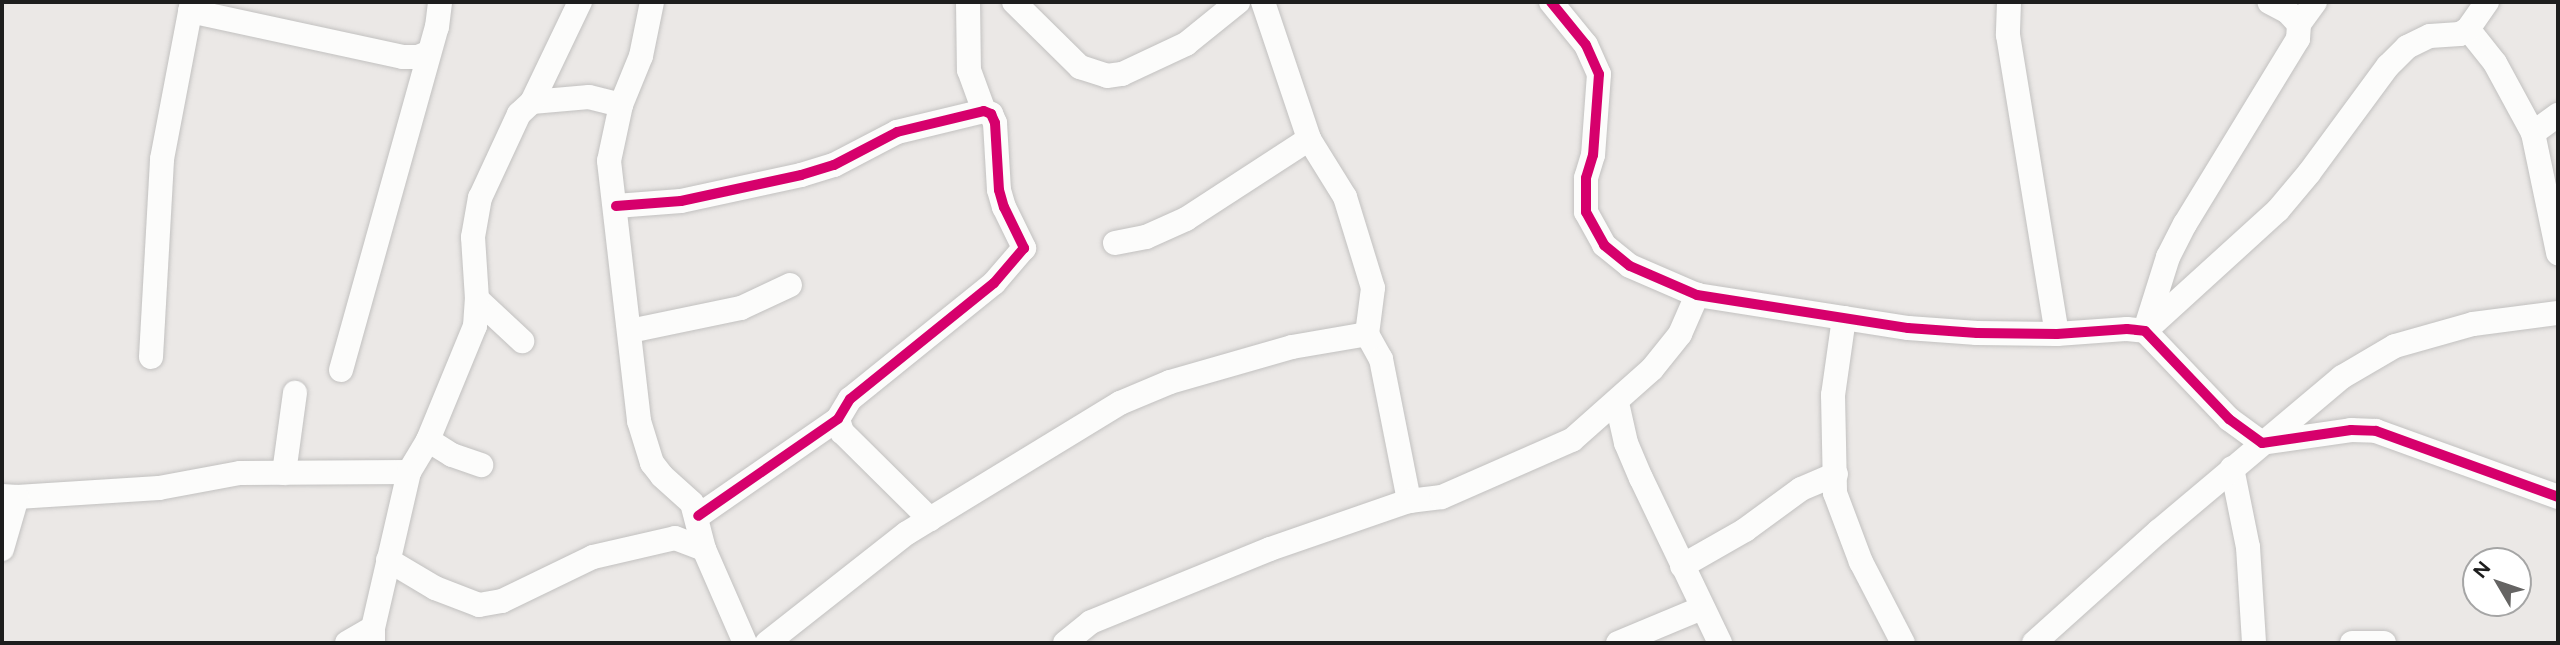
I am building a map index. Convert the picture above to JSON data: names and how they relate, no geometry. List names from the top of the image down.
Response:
{
  "north": "top left"
}
